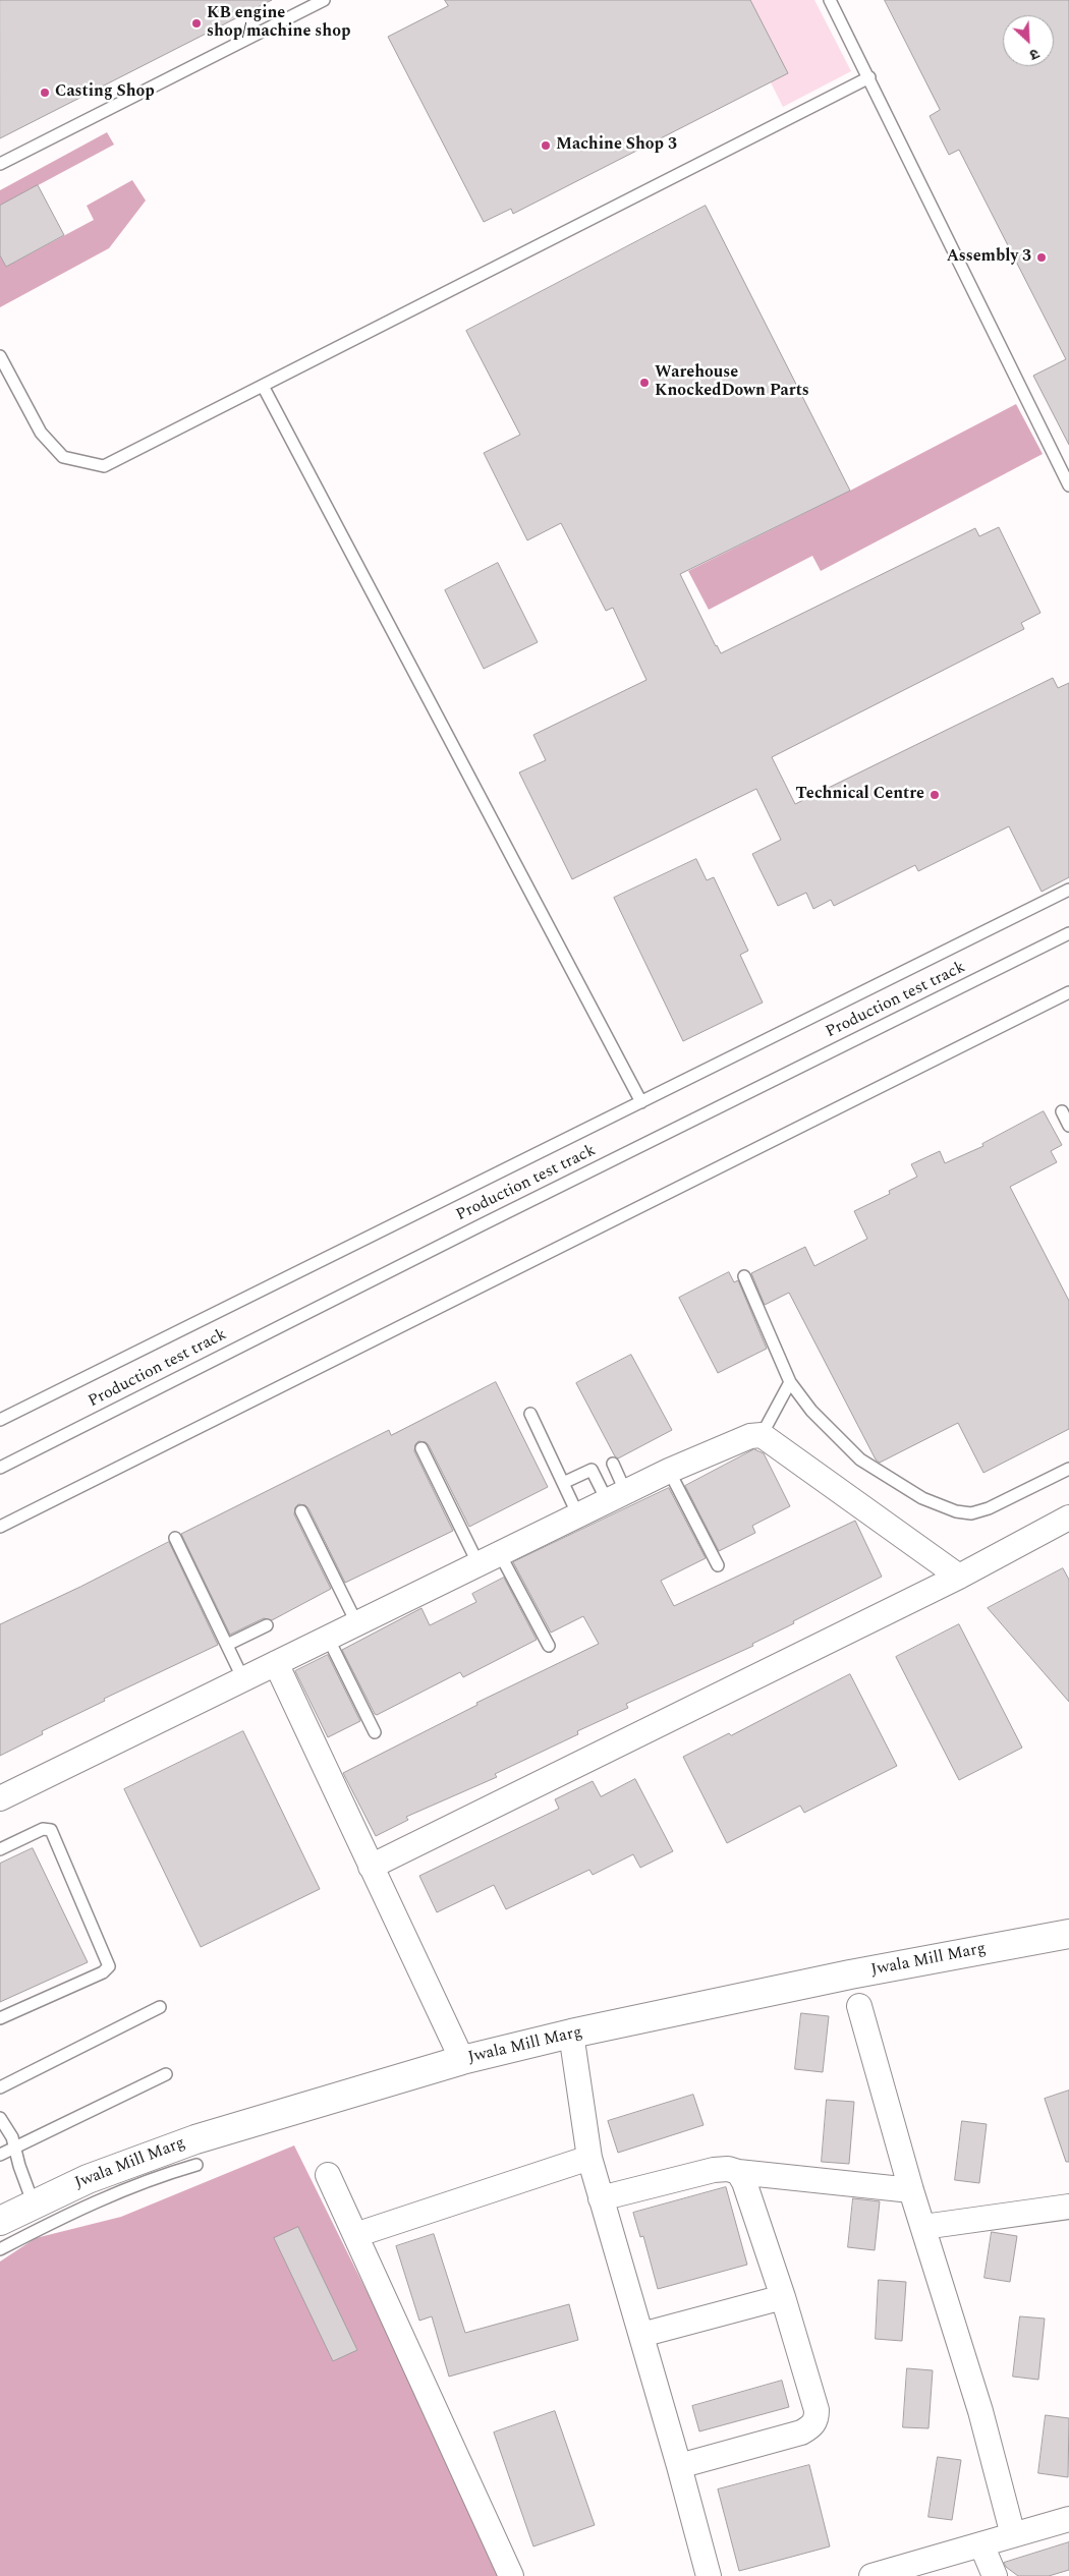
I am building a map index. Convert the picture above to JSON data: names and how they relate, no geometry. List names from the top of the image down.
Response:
{
  "streets": {
    "street": ["Jwala Mill Marg"],
    "lane": ["Production test track"]
  },
  "places": [
    "KB engine shop/machine shop",
    "Casting Shop",
    "Machine Shop 3",
    "Assembly 3",
    "Warehouse KnockedDown Parts",
    "Technical Centre"
  ],
  "north": "bottom right"
}
